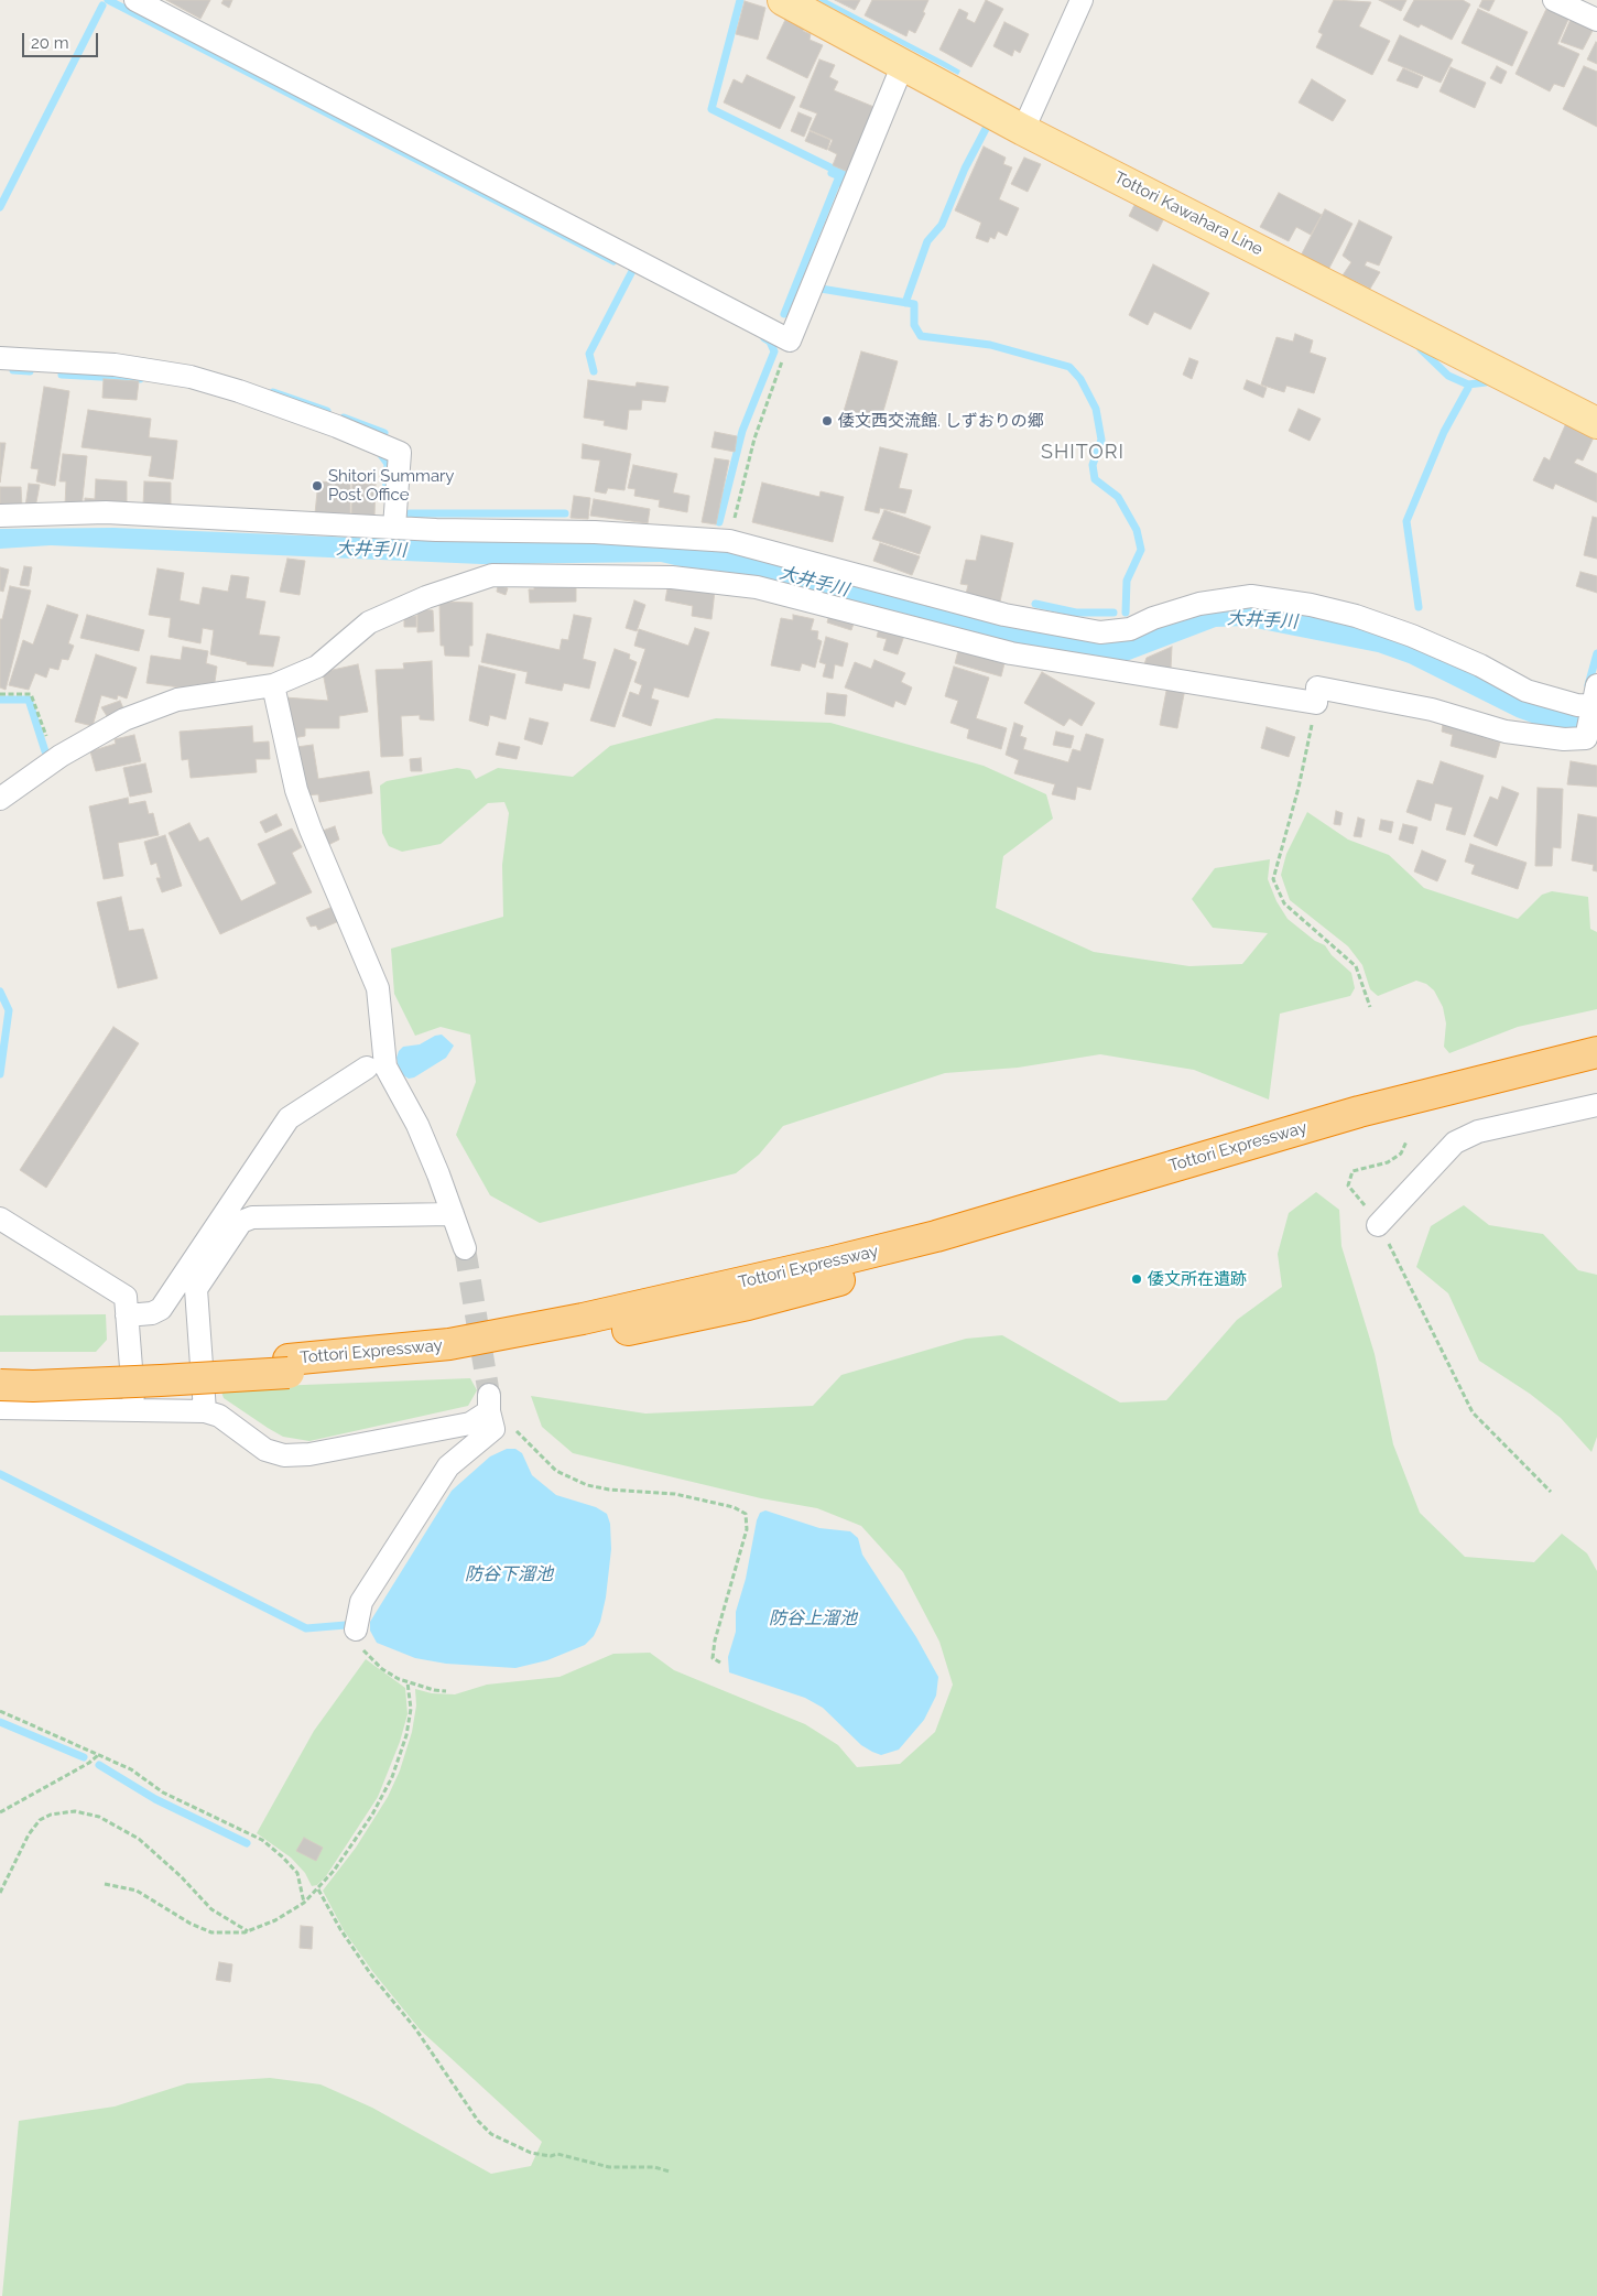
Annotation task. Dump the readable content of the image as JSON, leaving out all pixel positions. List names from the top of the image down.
{
  "streets": {
    "highway": ["Tottori Expressway"],
    "main road": ["Tottori Kawahara Line"]
  },
  "districts": ["SHITORI"],
  "water": ["大井手川", "防谷下溜池", "防谷上溜池"],
  "places": ["倭文西交流館. しずおりの郷", "Shitori Summary Post Office", "倭文所在遺跡"],
  "scale_bar": "20 m"
}
